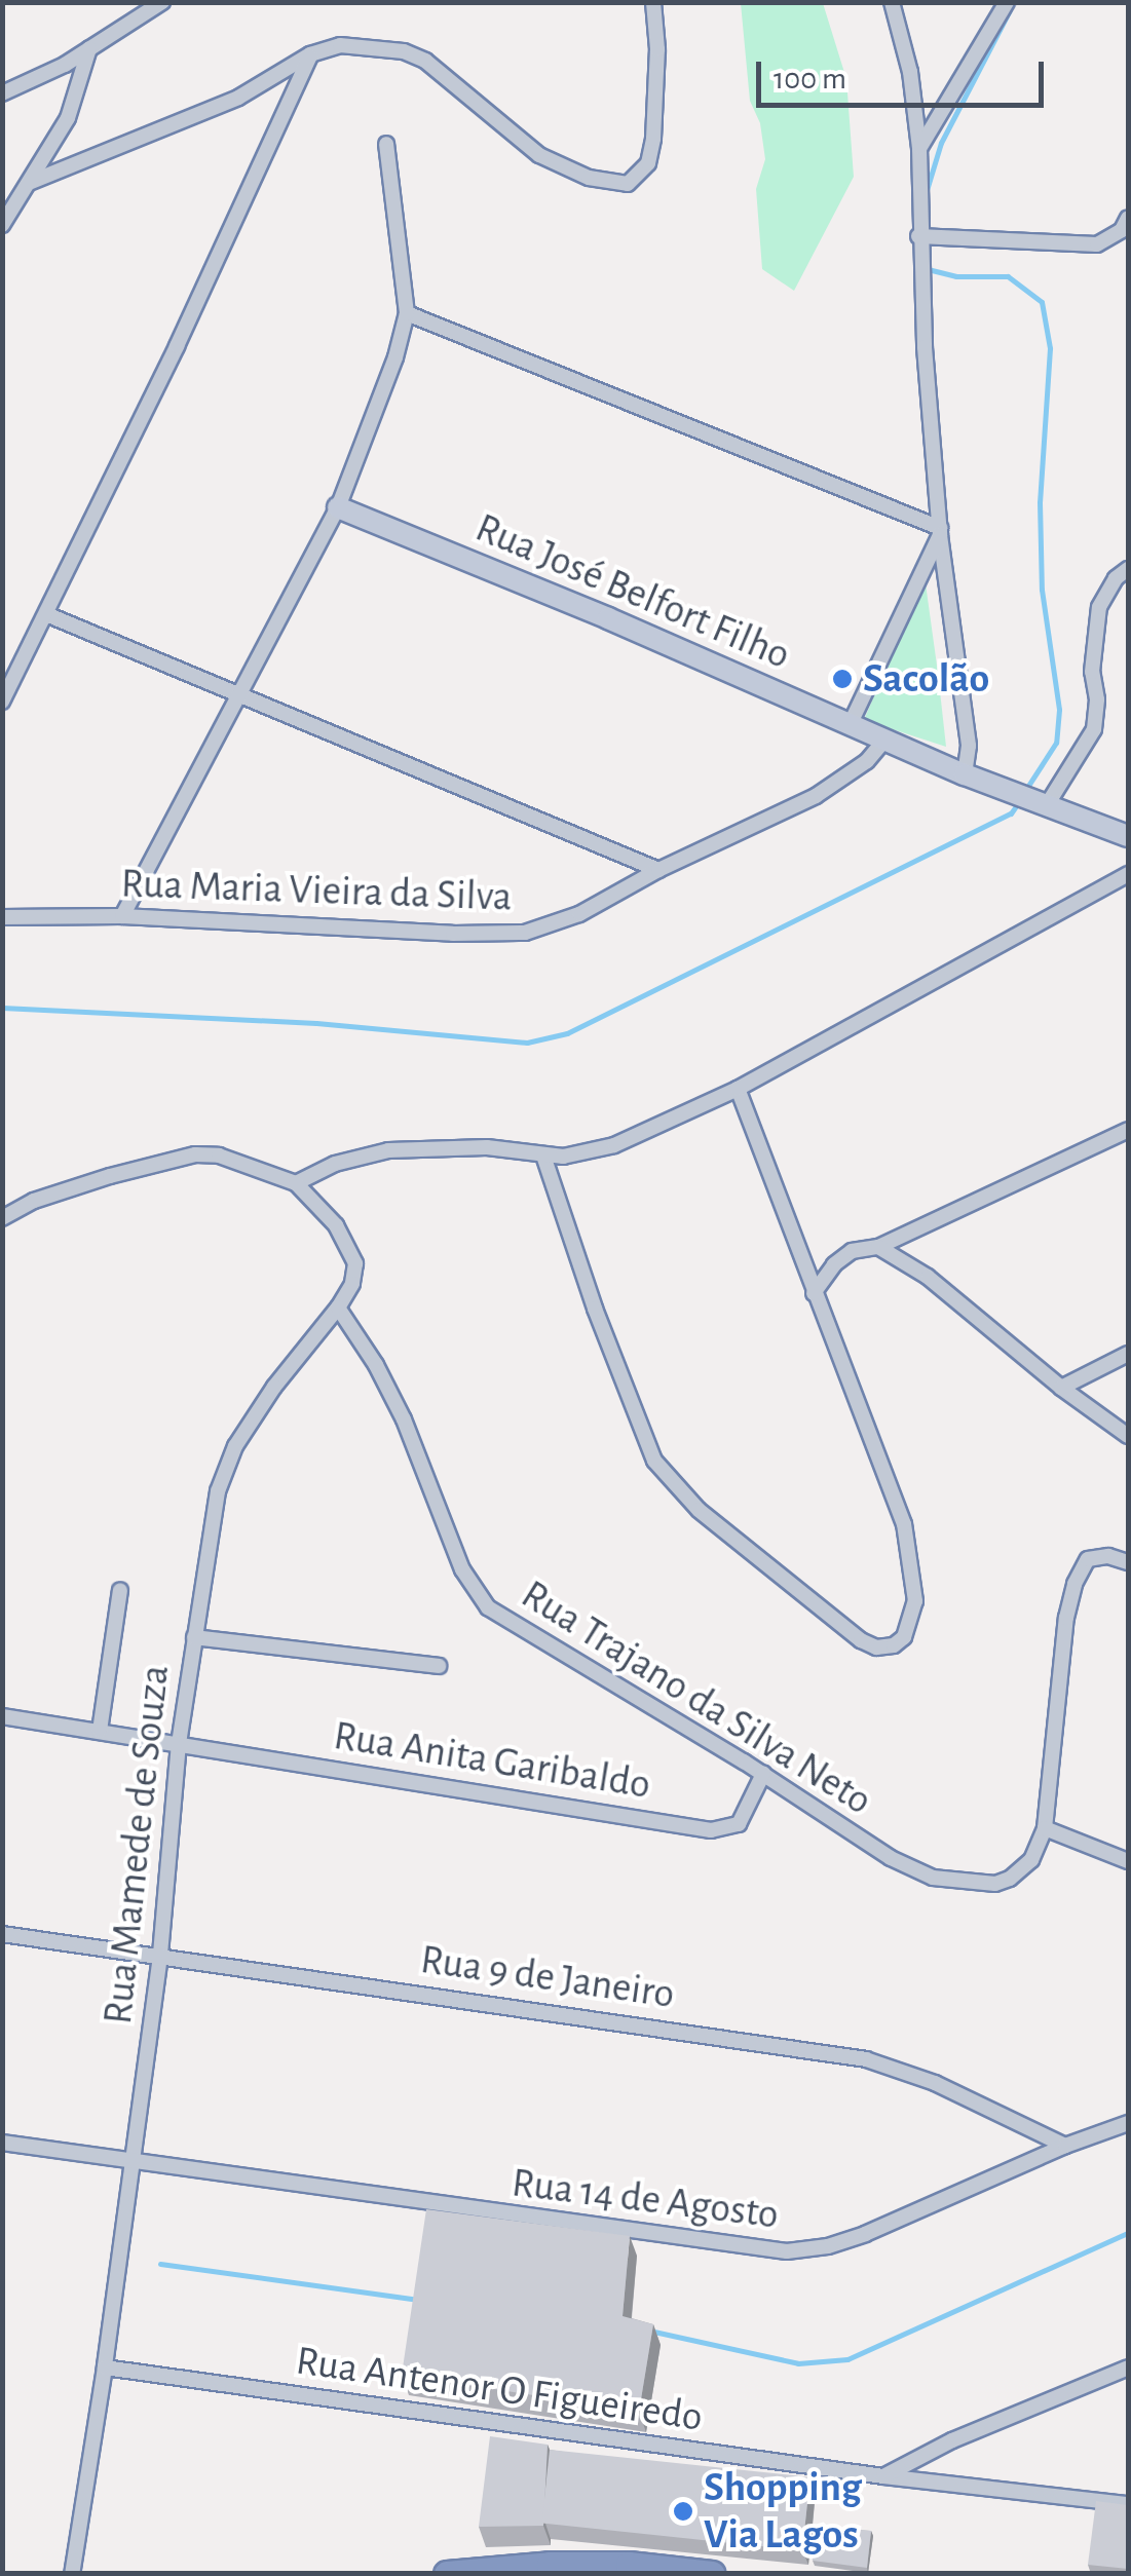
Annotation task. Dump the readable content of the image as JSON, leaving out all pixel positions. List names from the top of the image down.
{
  "streets": {
    "street": [
      "Rua José Belfort Filho",
      "Rua Maria Vieira da Silva",
      "Rua Trajano da Silva Neto",
      "Rua Anita Garibaldo",
      "Rua Mamede de Souza",
      "Rua 9 de Janeiro",
      "Rua 14 de Agosto",
      "Rua Antenor O Figueiredo"
    ]
  },
  "crossings": [
    ["Rua José Belfort Filho", "Rua Maria Vieira da Silva"],
    ["Rua Trajano da Silva Neto", "Rua Anita Garibaldo"],
    ["Rua Trajano da Silva Neto", "Rua Mamede de Souza"],
    ["Rua Anita Garibaldo", "Rua Mamede de Souza"],
    ["Rua Mamede de Souza", "Rua 9 de Janeiro"],
    ["Rua Mamede de Souza", "Rua 14 de Agosto"],
    ["Rua Mamede de Souza", "Rua Antenor O Figueiredo"],
    ["Rua 9 de Janeiro", "Rua 14 de Agosto"]
  ],
  "places": ["Sacolão", "Shopping Via Lagos"],
  "scale_bar": "100 m"
}
